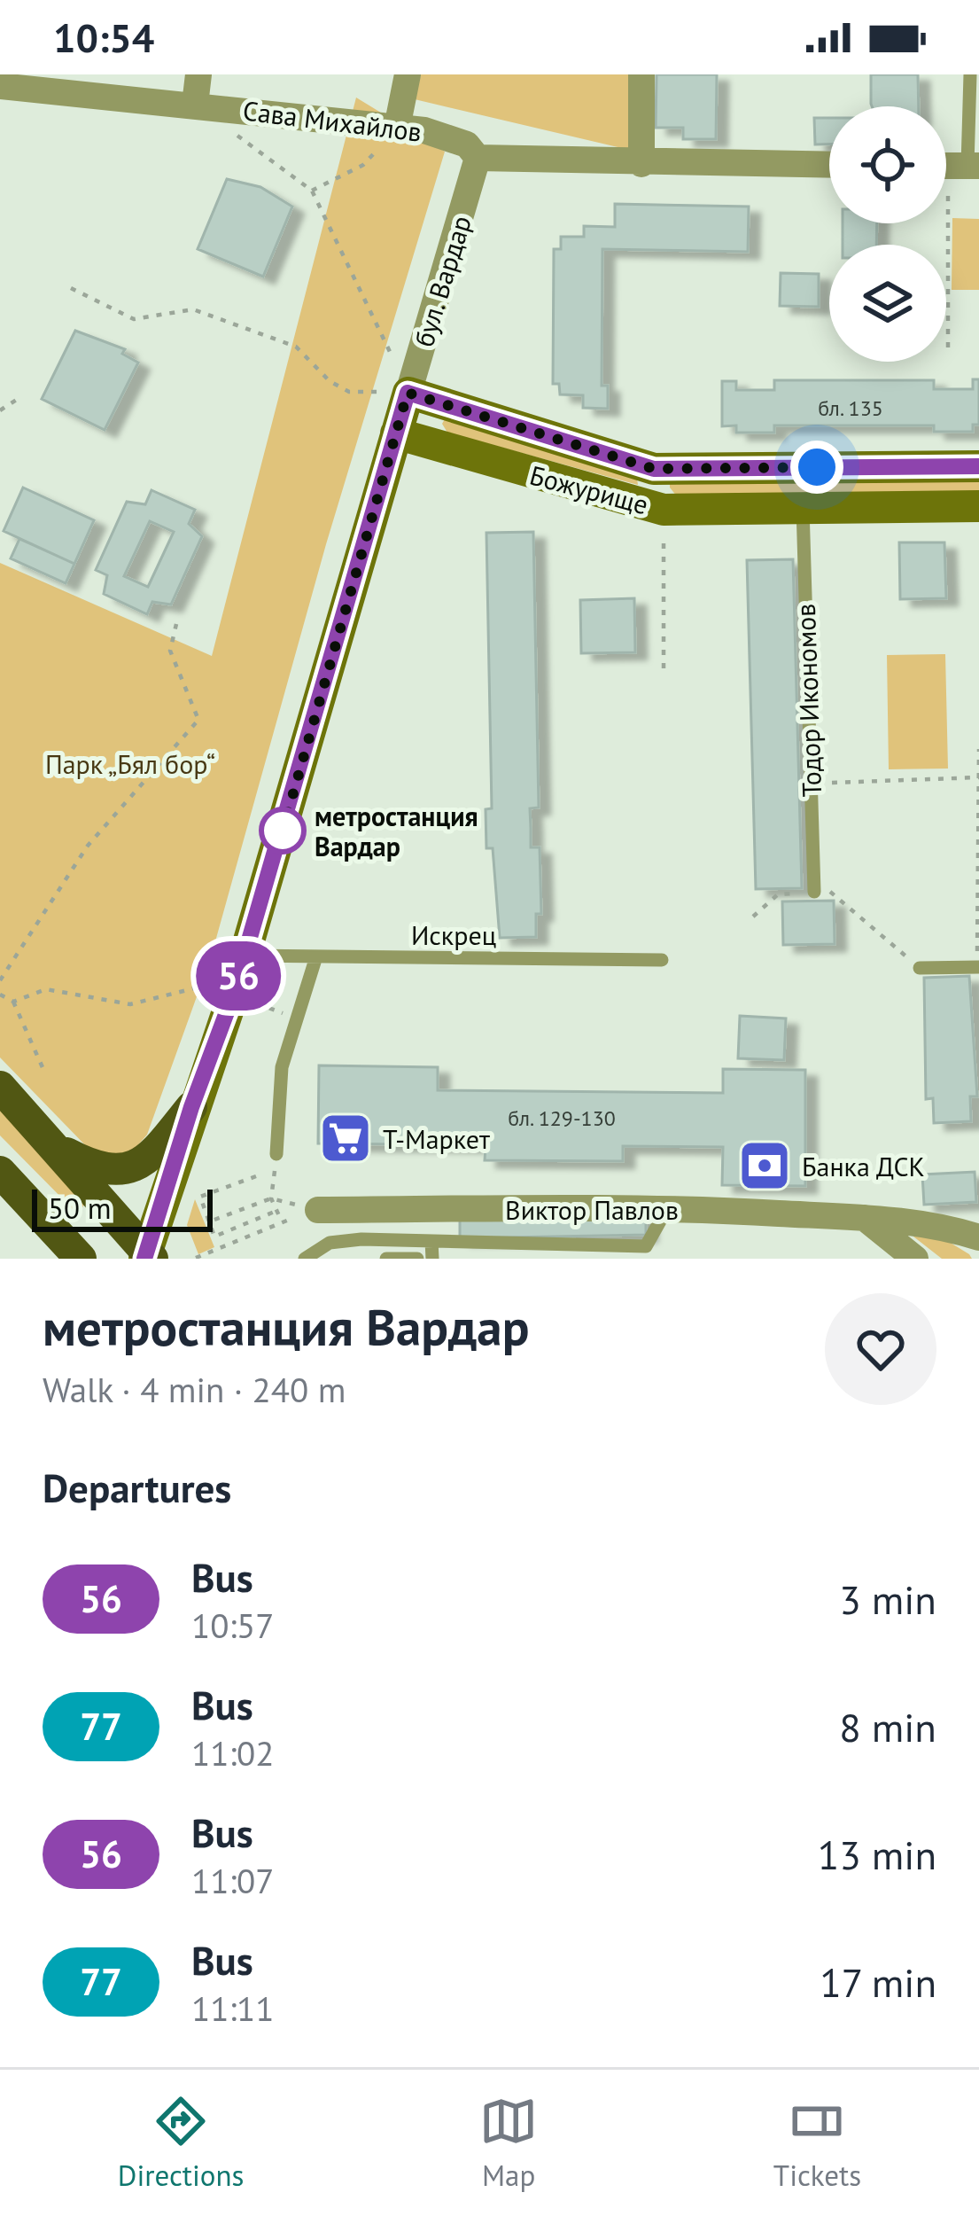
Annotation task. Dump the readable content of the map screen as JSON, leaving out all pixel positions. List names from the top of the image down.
{
  "streets": {
    "street": [
      "Сава Михайлов",
      "бул. Вардар",
      "Божурище",
      "Виктор Павлов"
    ],
    "lane": ["Тодор Икономов", "Искрец"]
  },
  "crossings": [
    ["Сава Михайлов", "бул. Вардар"],
    ["бул. Вардар", "Божурище"],
    ["бул. Вардар", "Искрец"],
    ["Божурище", "Тодор Икономов"]
  ],
  "parks": ["Парк „Бял бор“"],
  "places": {
    "other": ["метростанция Вардар"],
    "supermarket": ["Т-Маркет"],
    "bank": ["Банка ДСК"]
  },
  "lines": ["bus line 56"],
  "house_numbers": ["бл. 135", "бл. 129-130"],
  "scale_bar": "50 m",
  "page": {
    "status": "10:54",
    "on_map": "56",
    "scale": "50 m",
    "heading": [
      ["метростанция Вардар", "Walk · 4 min · 240 m"],
      "Departures"
    ],
    "list": [
      {
        "mark": "56",
        "name": "Bus",
        "note": "10:57",
        "value": "3 min"
      },
      {
        "mark": "77",
        "name": "Bus",
        "note": "11:02",
        "value": "8 min"
      },
      {
        "mark": "56",
        "name": "Bus",
        "note": "11:07",
        "value": "13 min"
      },
      {
        "mark": "77",
        "name": "Bus",
        "note": "11:11",
        "value": "17 min"
      }
    ],
    "tabs": ["Directions", "Map", "Tickets"]
  }
}
